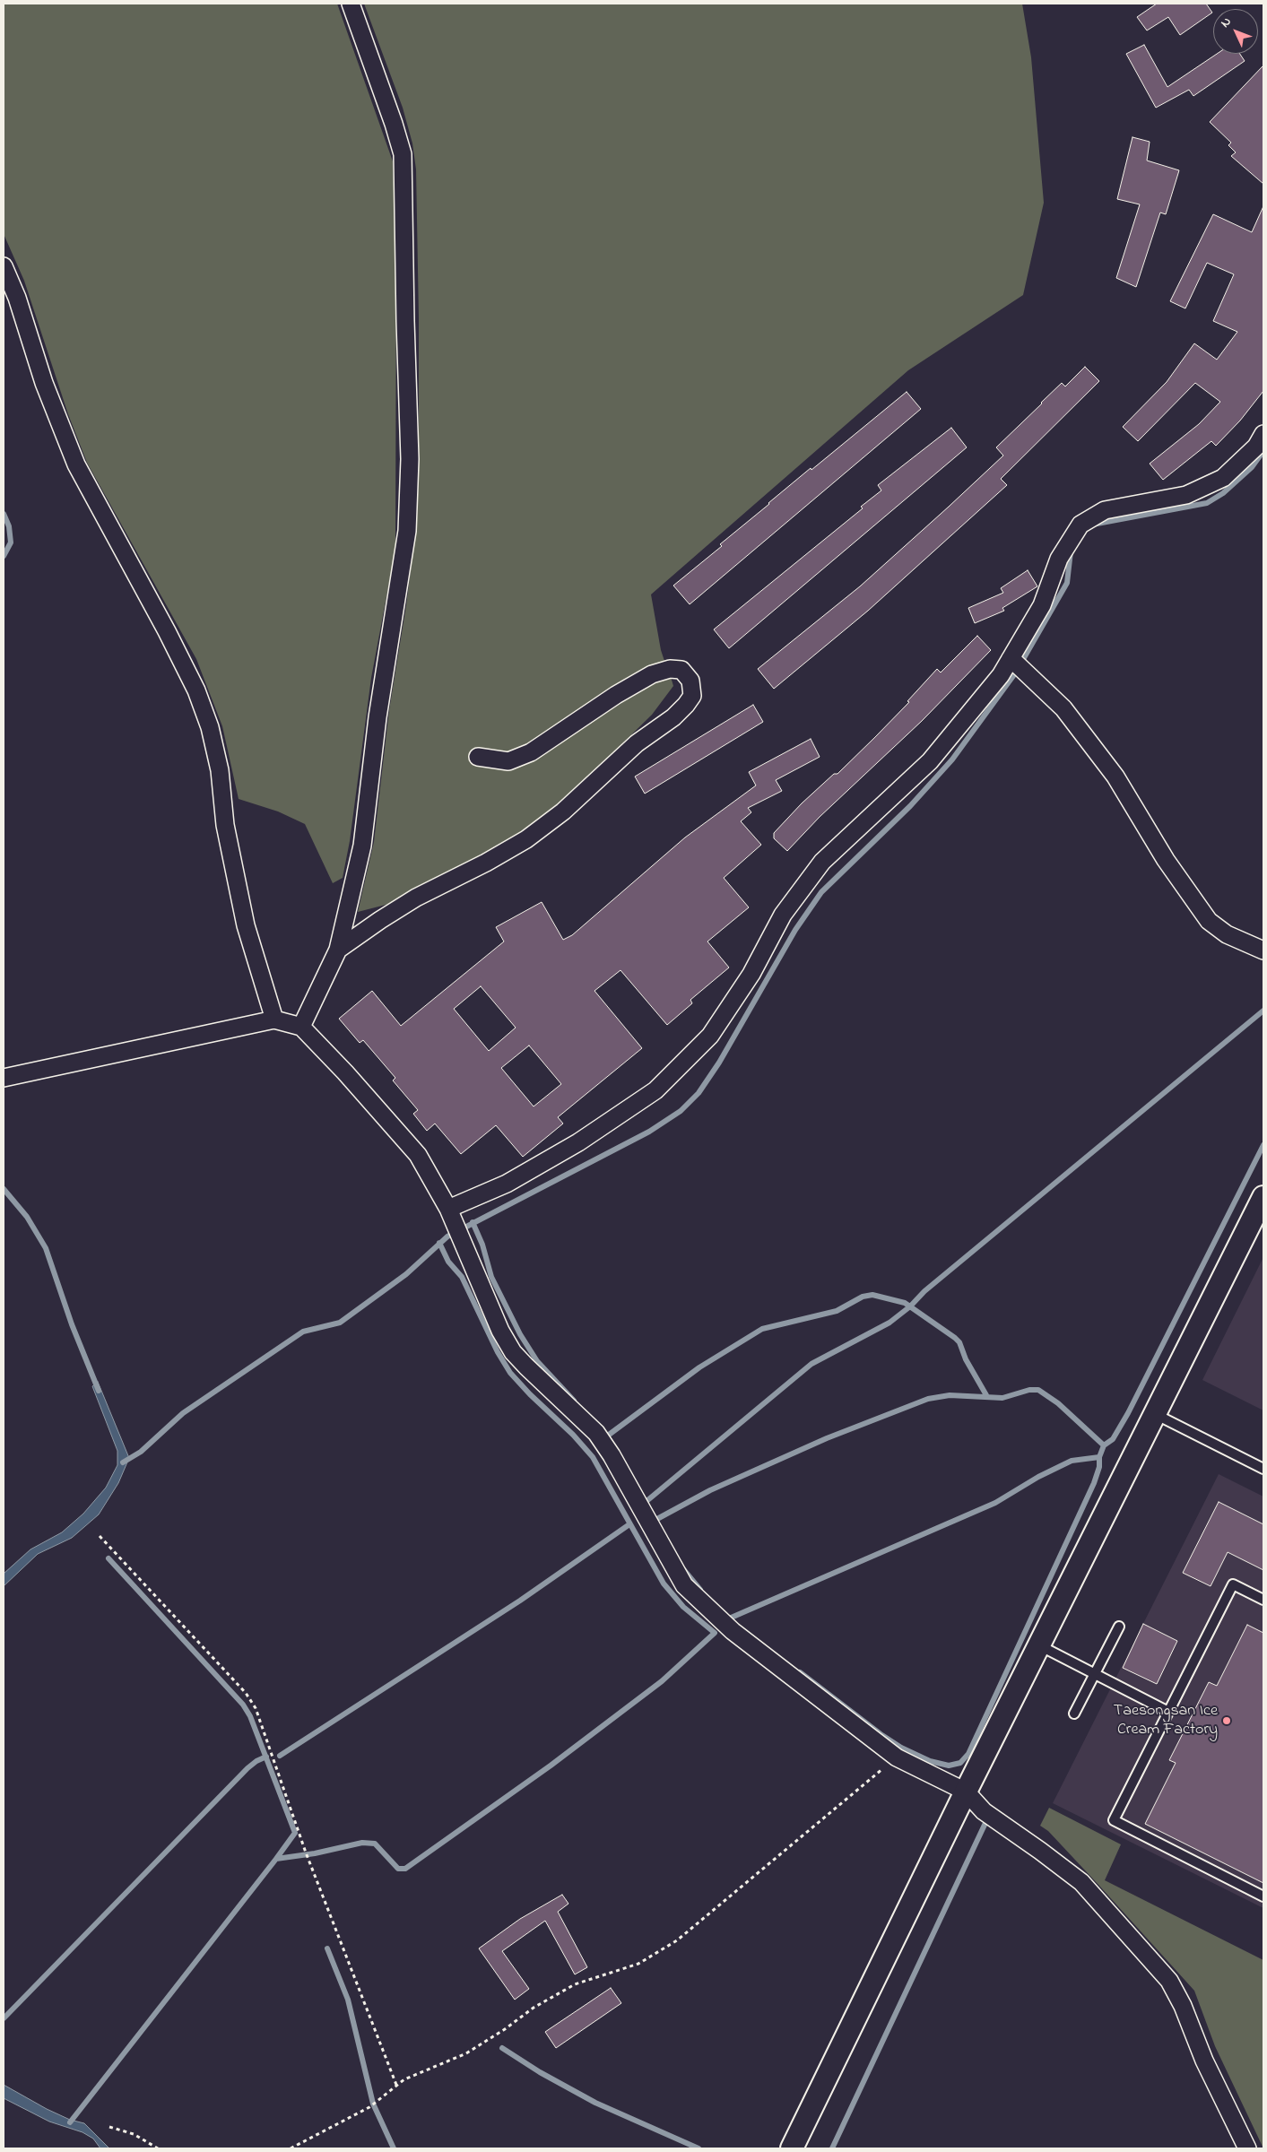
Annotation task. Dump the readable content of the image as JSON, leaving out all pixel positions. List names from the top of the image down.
{
  "places": ["Taesongsan Ice Cream Factory"],
  "north": "top left"
}
